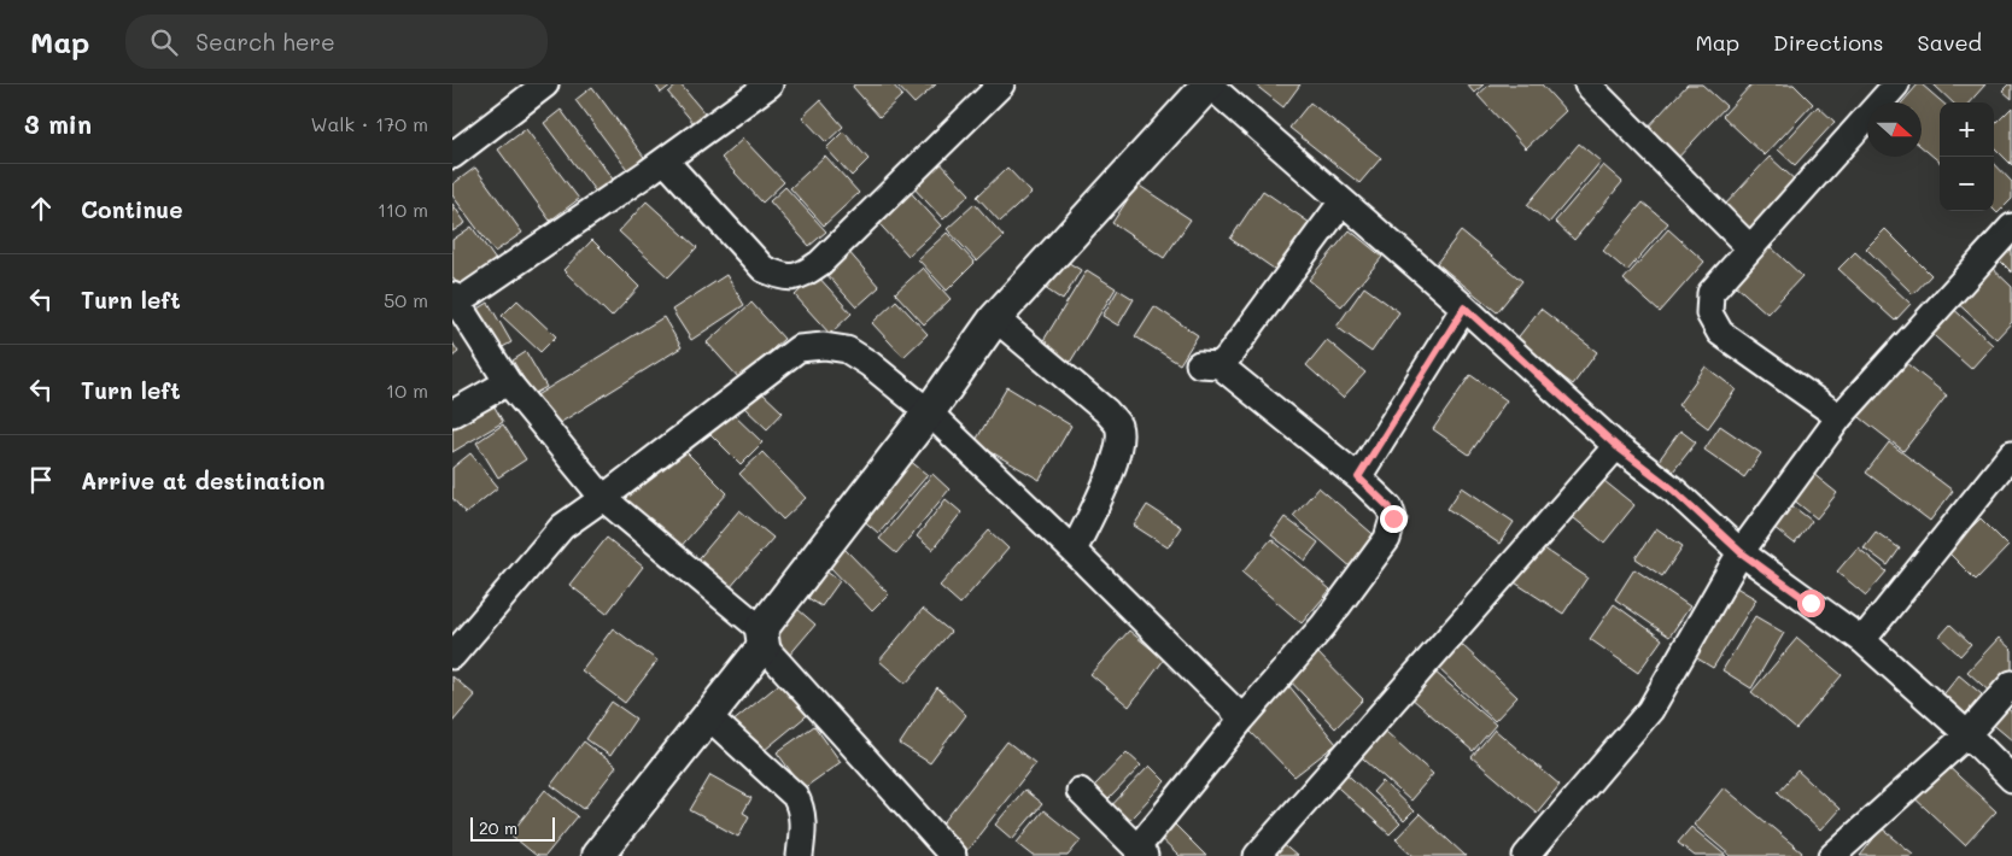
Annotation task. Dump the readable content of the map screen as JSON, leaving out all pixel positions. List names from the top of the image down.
{
  "scale_bar": "20 m",
  "north": "right",
  "page": {
    "header": "Map",
    "search": "Search here",
    "nav": ["Map", "Directions", "Saved"],
    "heading": ["3 min", "Walk · 170 m"],
    "map_buttons": ["+", "−"],
    "list": [
      ["Continue", "110 m"],
      ["Turn left", "50 m"],
      ["Turn left", "10 m"],
      "Arrive at destination"
    ],
    "scale": "20 m"
  }
}
